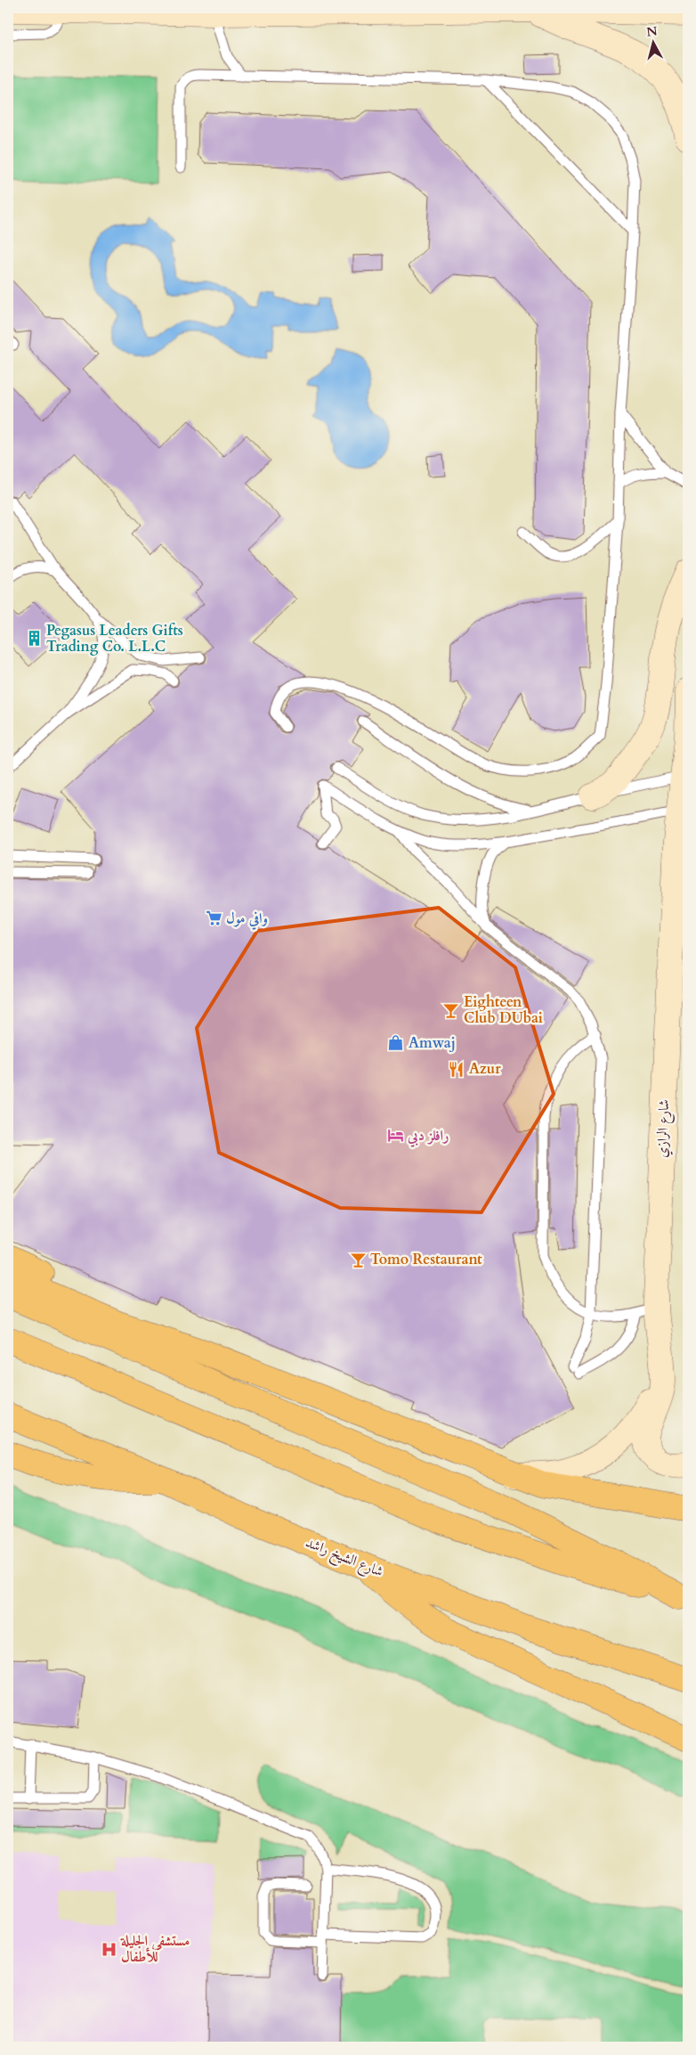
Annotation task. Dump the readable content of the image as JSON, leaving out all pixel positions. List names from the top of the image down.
{
  "streets": {
    "highway": ["شارع الشيخ راشد"],
    "street": ["شارع الرازي"]
  },
  "places": {
    "building": ["Pegasus Leaders Gifts Trading Co. L.L.C"],
    "supermarket": ["وافي مول"],
    "bar": ["Eighteen Club DUbai", "Tomo Restaurant"],
    "shop": ["Amwaj"],
    "restaurant": ["Azur"],
    "hotel": ["رافلز دبي"],
    "hospital": ["مستشفى الجليلة للأطفال"]
  },
  "north": "top"
}
